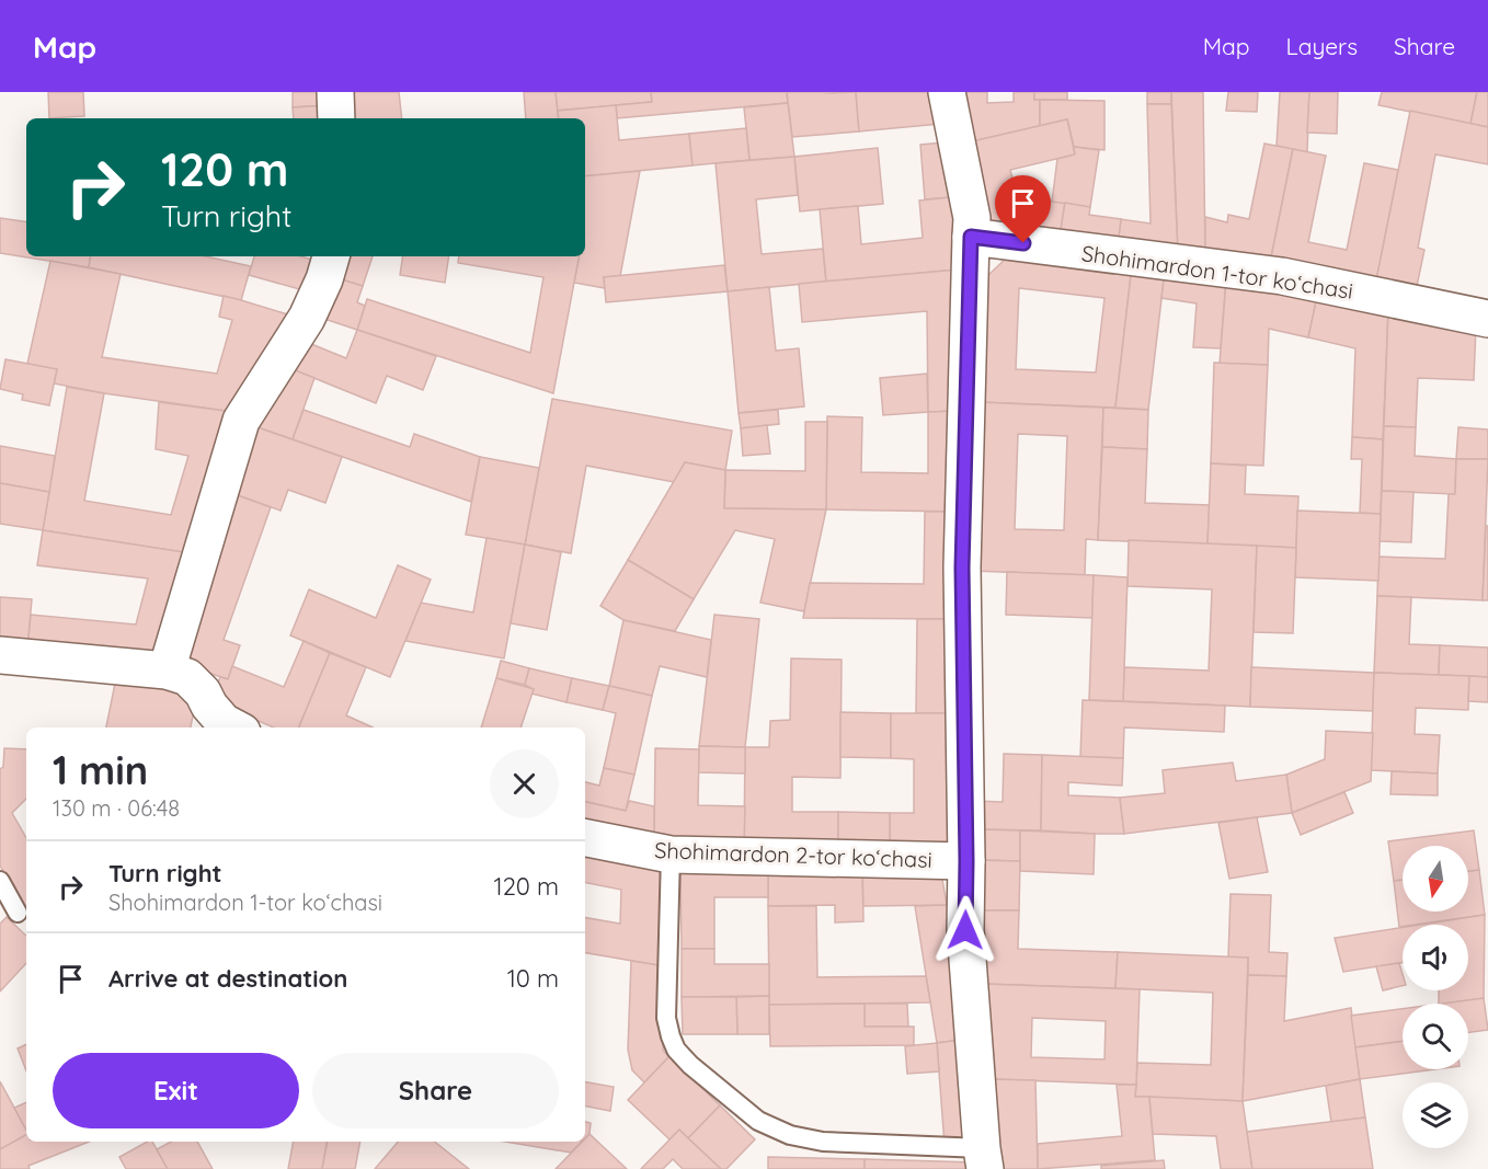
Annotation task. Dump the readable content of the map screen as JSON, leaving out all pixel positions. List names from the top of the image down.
{
  "streets": {
    "street": ["Shohimardon 1-tor koʻchasi", "Shohimardon 2-tor koʻchasi"]
  },
  "north": "bottom",
  "page": {
    "header": "Map",
    "nav": ["Map", "Layers", "Share"],
    "turn": ["120 m", "Turn right"],
    "heading": ["1 min", "130 m · 06:48"],
    "list": [
      {
        "name": "Turn right",
        "note": "Shohimardon 1-tor koʻchasi",
        "value": "120 m"
      },
      {
        "name": "Arrive at destination",
        "value": "10 m"
      }
    ],
    "buttons": ["Exit", "Share"]
  }
}
